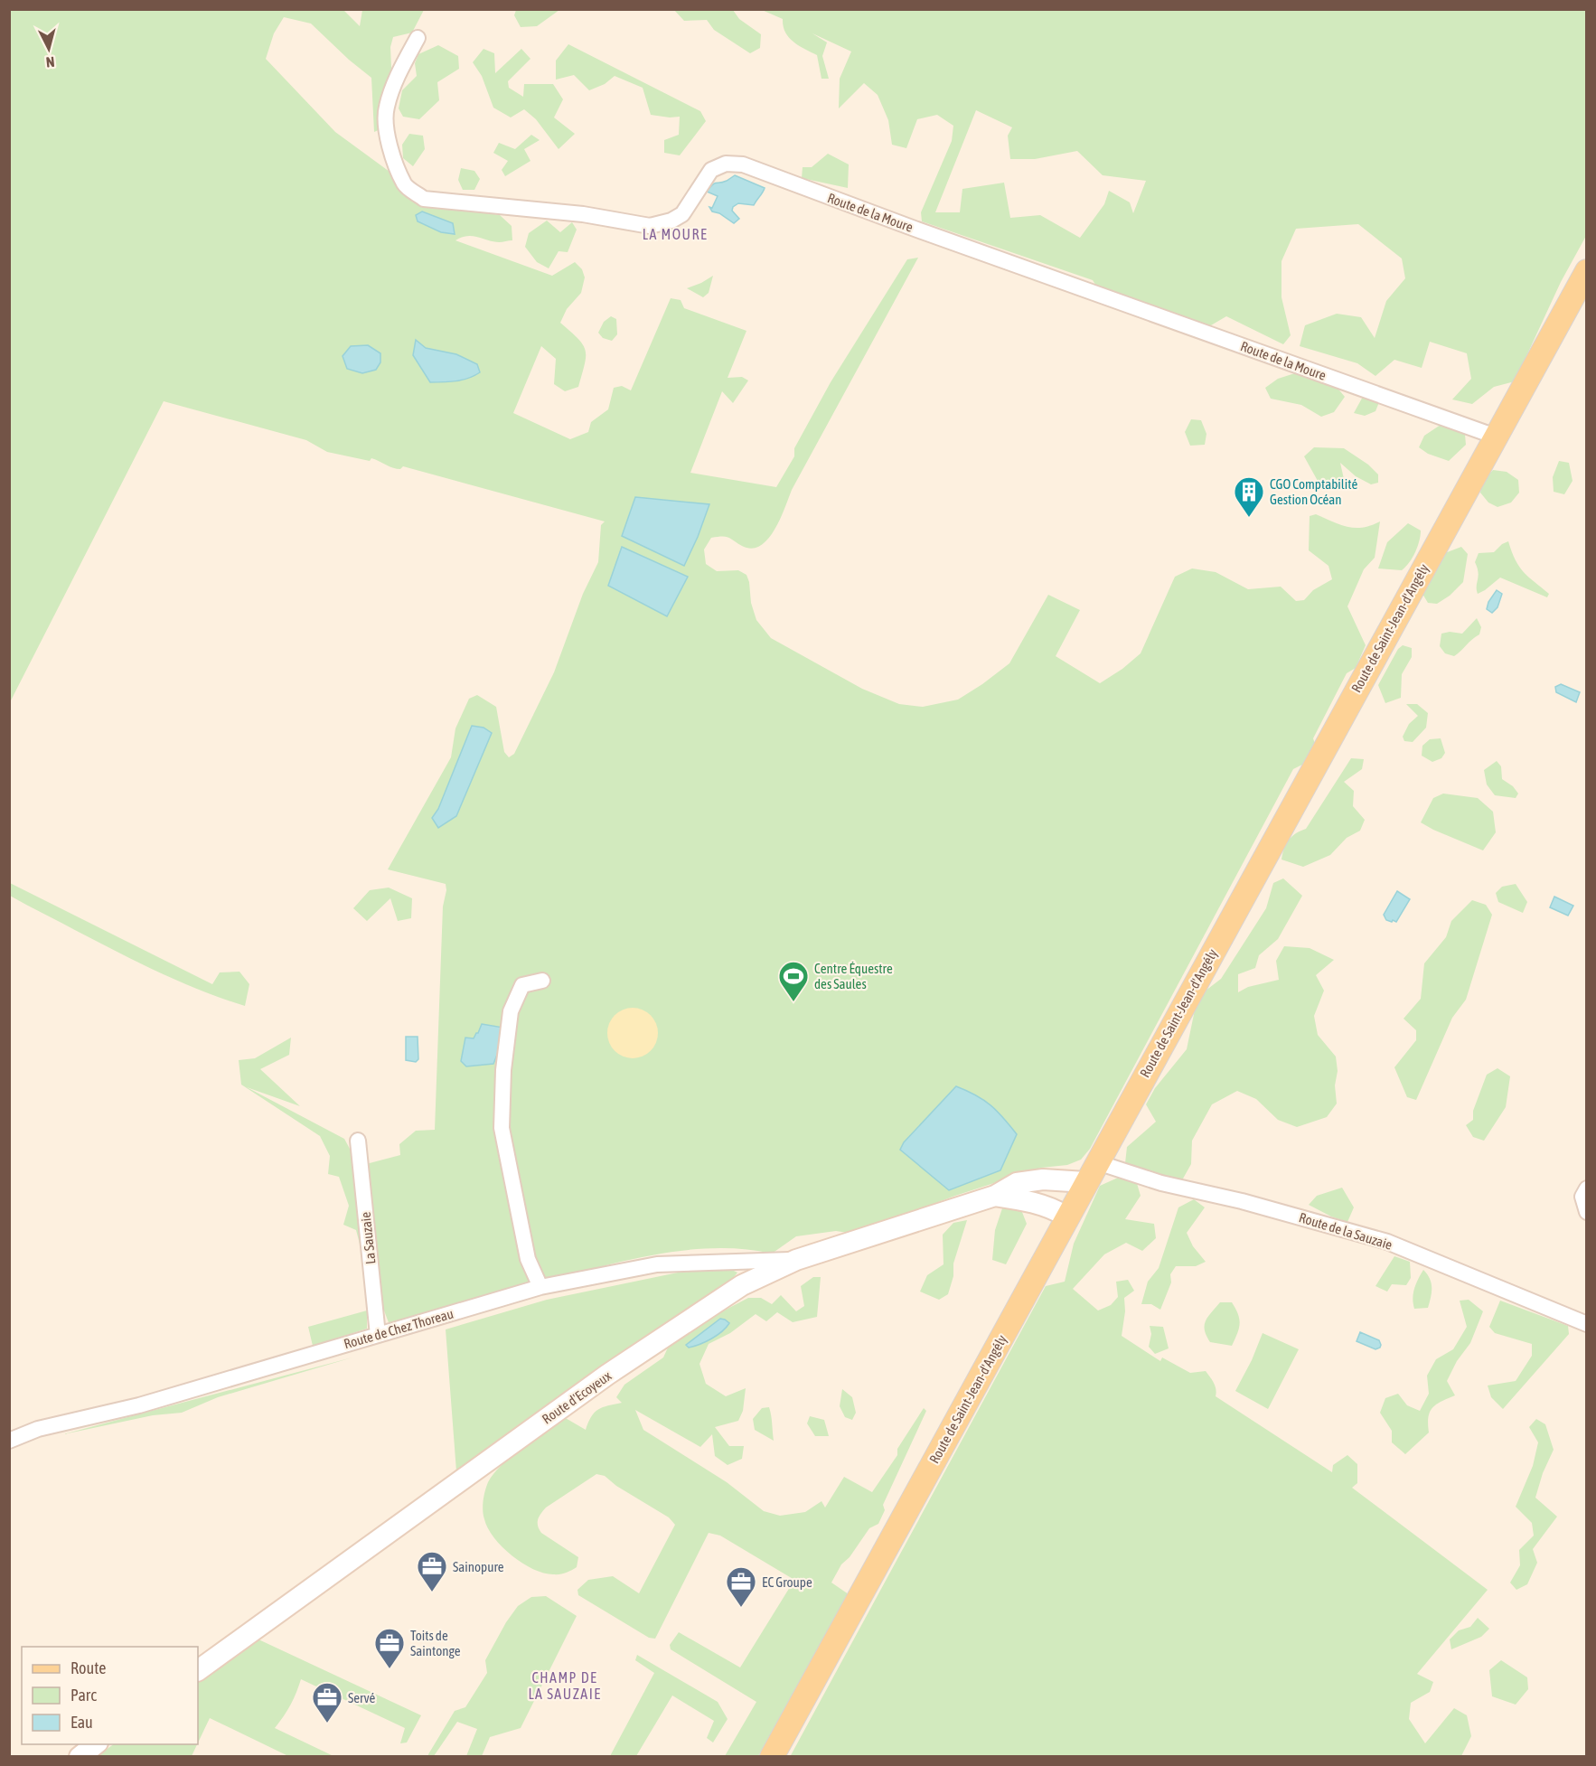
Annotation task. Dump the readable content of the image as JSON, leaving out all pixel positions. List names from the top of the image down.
{
  "streets": {
    "main road": ["Route de Saint-Jean-d'Angély", "Route d'Ecoyeux"],
    "street": [
      "Route de la Moure",
      "Route de la Sauzaie",
      "La Sauzaie",
      "Route de Chez Thoreau"
    ]
  },
  "crossings": [
    ["Route de la Moure", "Route de Saint-Jean-d'Angély"],
    ["Route de Saint-Jean-d'Angély", "Route de la Sauzaie"],
    ["Route de Saint-Jean-d'Angély", "Route d'Ecoyeux"],
    ["La Sauzaie", "Route de Chez Thoreau"],
    ["Route de Chez Thoreau", "Route d'Ecoyeux"]
  ],
  "districts": ["LA MOURE", "CHAMP DE LA SAUZAIE"],
  "places": {
    "building": ["CGO Comptabilité Gestion Océan"],
    "sports": ["Centre Équestre des Saules"],
    "office": [
      "Sainopure",
      "EC Groupe",
      "Toits de Saintonge",
      "Servé"
    ]
  },
  "legend": ["Route", "Parc", "Eau"],
  "north": "bottom"
}
